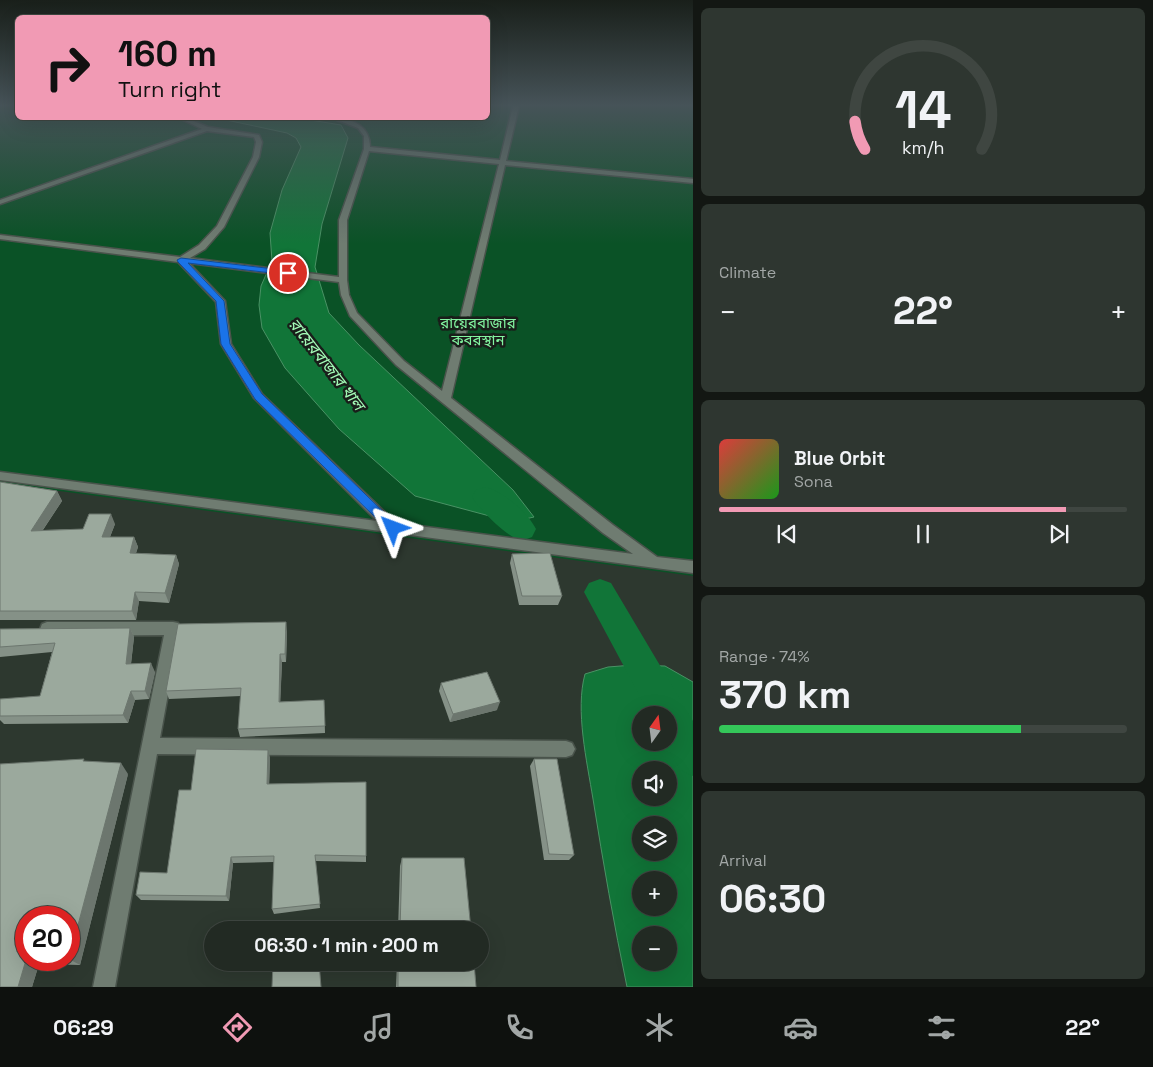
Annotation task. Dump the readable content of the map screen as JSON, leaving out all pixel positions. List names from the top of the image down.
{
  "water": ["রায়েরবাজার খাল"],
  "parks": ["রায়েরবাজার কবরস্থান"],
  "north": "top",
  "page": {
    "turn": ["160 m", "Turn right"],
    "tile": [
      "Climate",
      ["Range · 74%", "370 km"],
      ["Arrival", "06:30"]
    ],
    "heat": ["−", "22°", "+"],
    "song": ["Blue Orbit", "Sona"],
    "map_buttons": ["+", "−"],
    "limit": "20",
    "trip": "06:30 · 1 min · 200 m",
    "tabs": ["06:29", "22°"],
    "gauge": ["14", "km/h"]
  }
}
